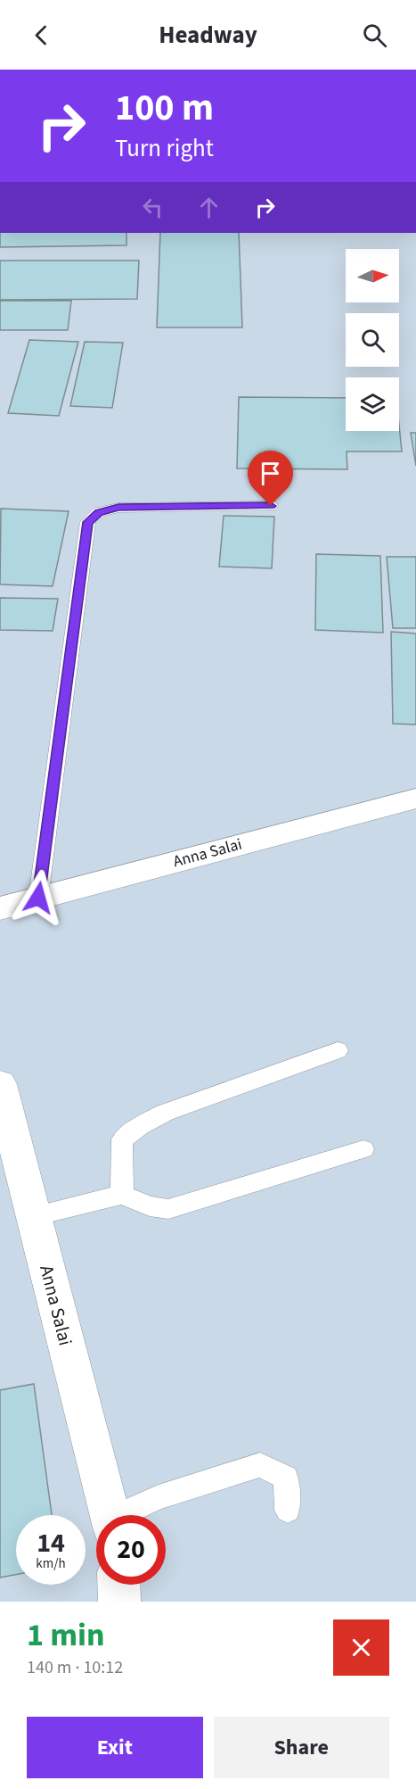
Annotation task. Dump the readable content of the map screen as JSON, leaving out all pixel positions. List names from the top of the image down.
{
  "streets": {
    "street": ["Anna Salai"]
  },
  "north": "right",
  "page": {
    "header": "Headway",
    "turn": ["100 m", "Turn right"],
    "speed": "14 km/h",
    "limit": "20",
    "heading": ["1 min", "140 m · 10:12"],
    "buttons": ["Exit", "Share"]
  }
}
